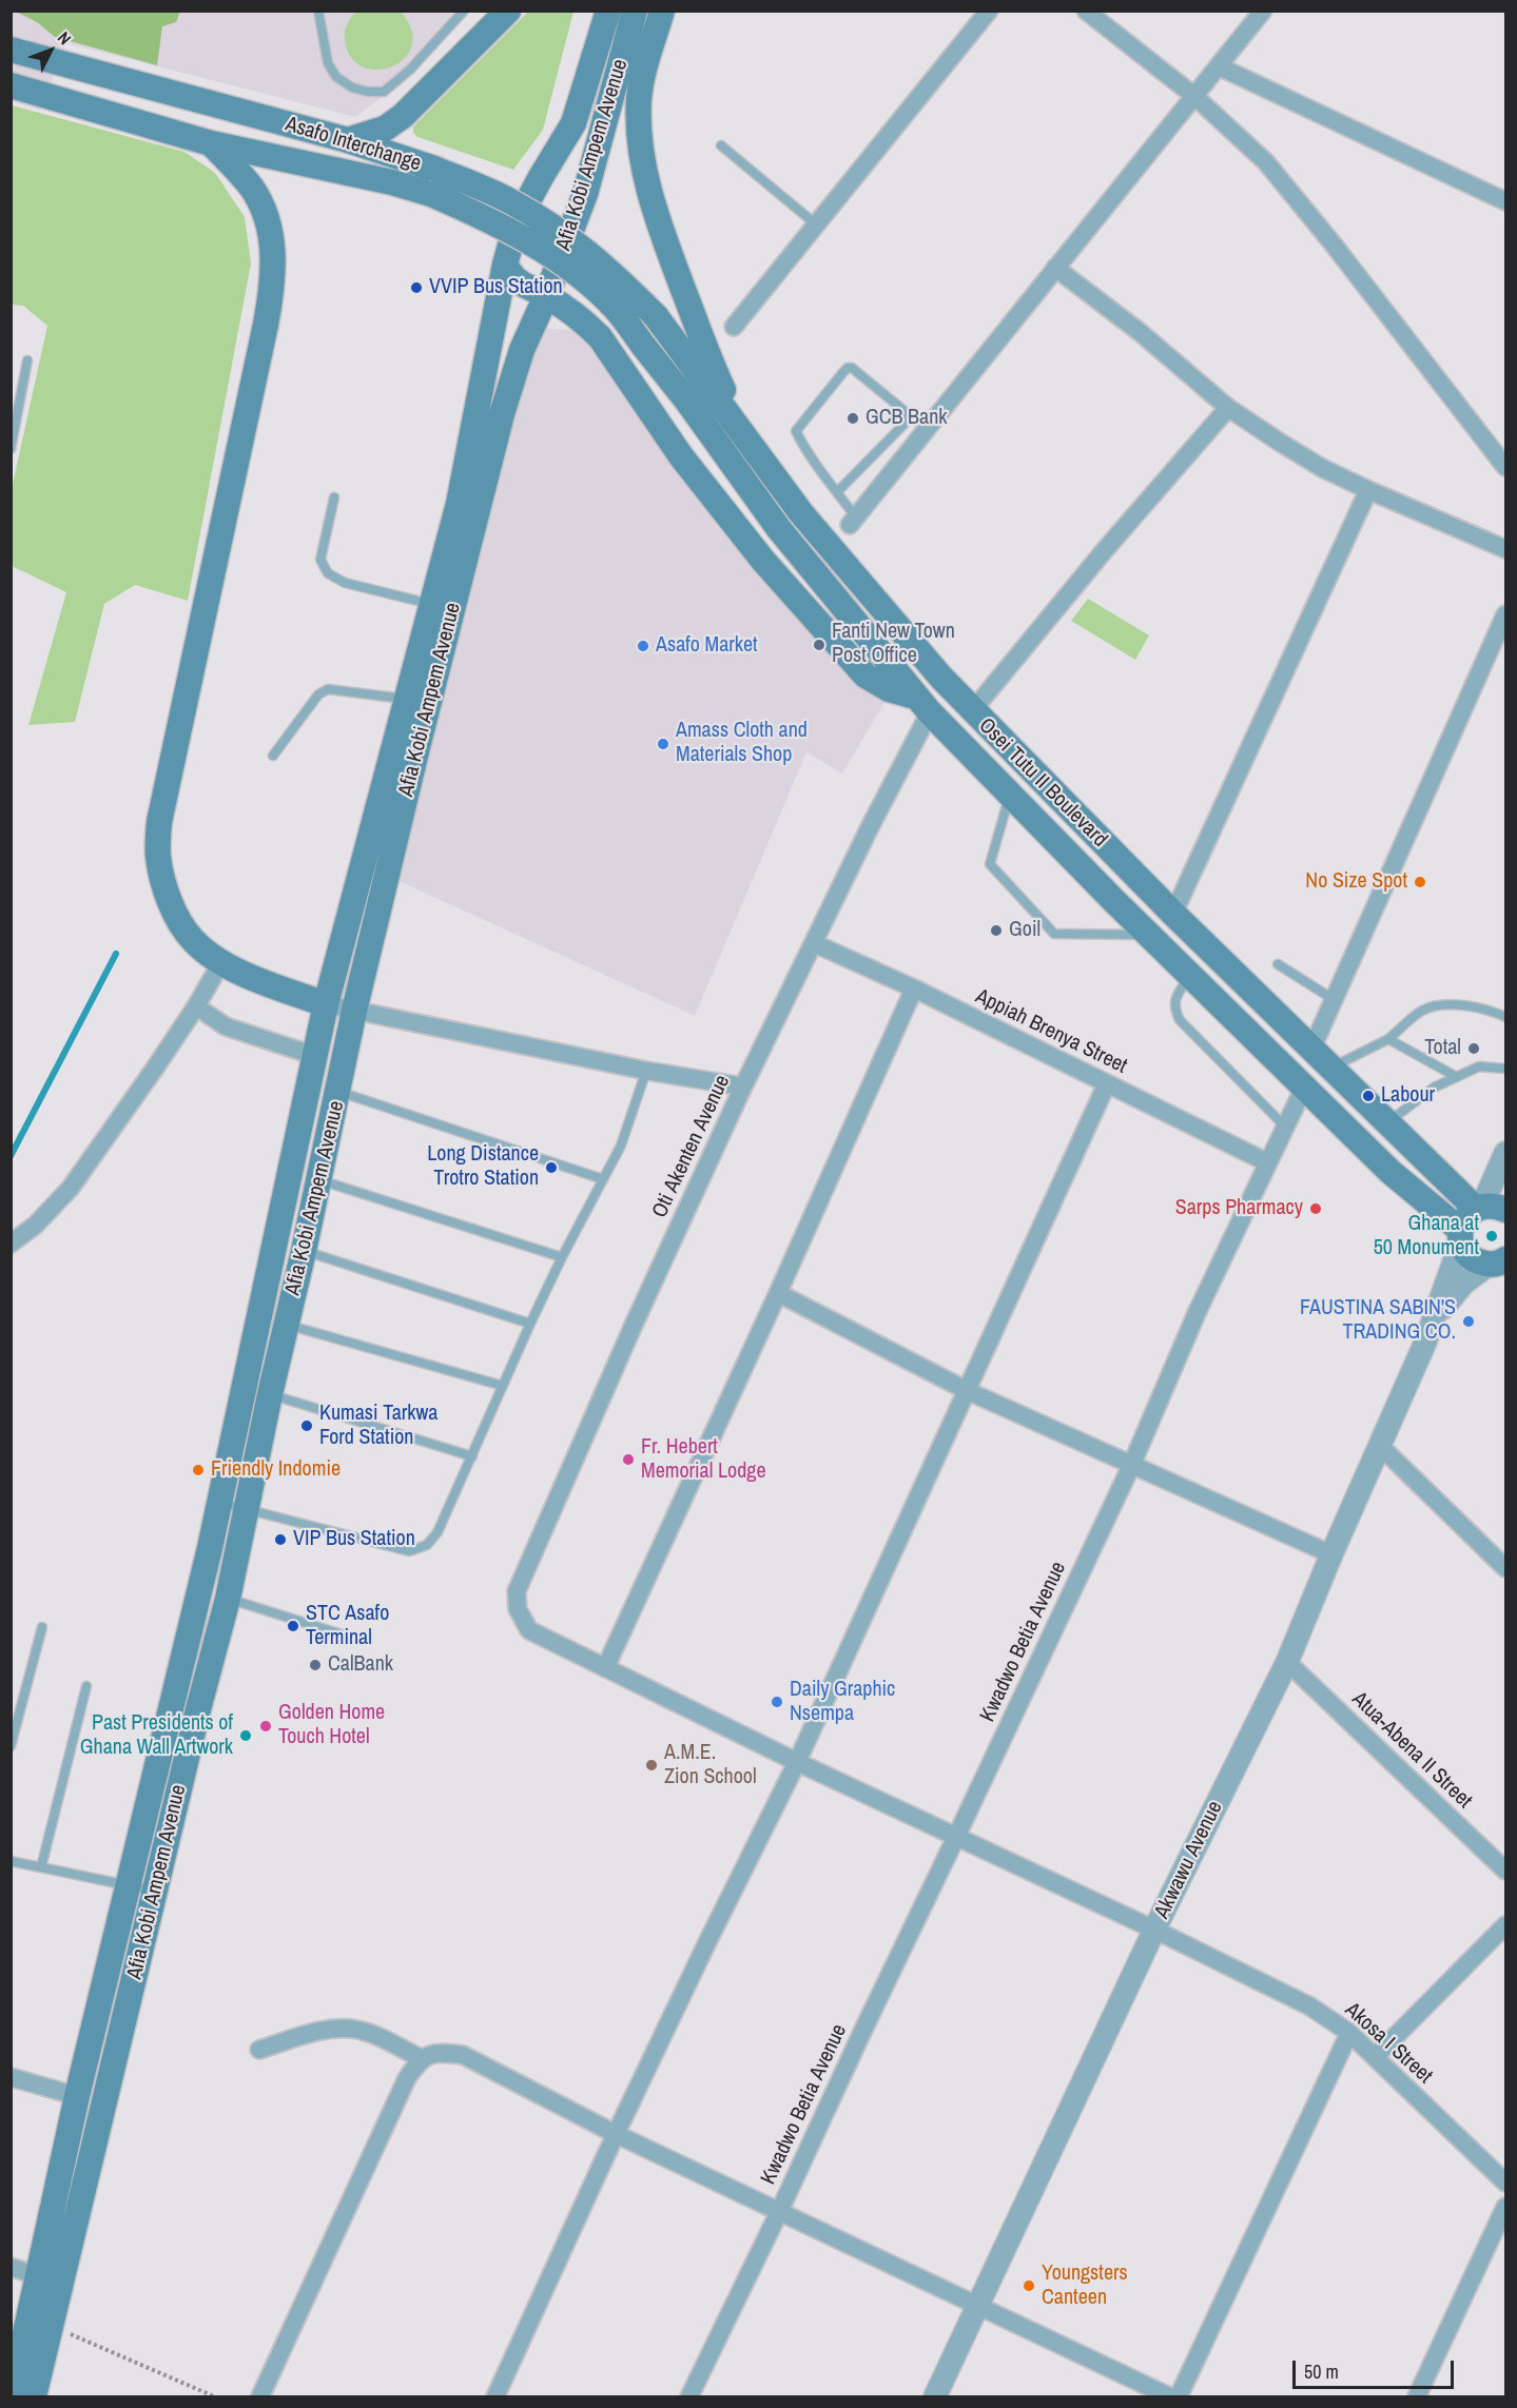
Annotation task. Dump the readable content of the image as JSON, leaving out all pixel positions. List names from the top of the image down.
{
  "streets": {
    "main road": ["Asafo Interchange", "Afia Kobi Ampem Avenue", "Osei Tutu II Boulevard"],
    "street": [
      "Appiah Brenya Street",
      "Oti Akenten Avenue",
      "Kwadwo Betia Avenue",
      "Atua-Abena II Street",
      "Akwawu Avenue",
      "Akosa I Street"
    ]
  },
  "crossings": [
    ["Asafo Interchange", "Osei Tutu II Boulevard"],
    ["Osei Tutu II Boulevard", "Oti Akenten Avenue"],
    ["Osei Tutu II Boulevard", "Kwadwo Betia Avenue"],
    ["Osei Tutu II Boulevard", "Akwawu Avenue"],
    ["Appiah Brenya Street", "Oti Akenten Avenue"],
    ["Appiah Brenya Street", "Kwadwo Betia Avenue"],
    ["Oti Akenten Avenue", "Akosa I Street"],
    ["Kwadwo Betia Avenue", "Akosa I Street"],
    ["Atua-Abena II Street", "Akwawu Avenue"],
    ["Akwawu Avenue", "Akosa I Street"]
  ],
  "places": [
    "VVIP Bus Station",
    "GCB Bank",
    "Fanti New Town Post Office",
    "Asafo Market",
    "Amass Cloth and Materials Shop",
    "No Size Spot",
    "Goil",
    "Total",
    "Labour",
    "Long Distance Trotro Station",
    "Sarps Pharmacy",
    "Ghana at 50 Monument",
    "FAUSTINA SABIN'S TRADING CO.",
    "Kumasi Tarkwa Ford Station",
    "Fr. Hebert Memorial Lodge",
    "Friendly Indomie",
    "VIP Bus Station",
    "STC Asafo Terminal",
    "CalBank",
    "Daily Graphic Nsempa",
    "Golden Home Touch Hotel",
    "Past Presidents of Ghana Wall Artwork",
    "A.M.E. Zion School",
    "Youngsters Canteen"
  ],
  "scale_bar": "50 m",
  "north": "top right"
}
